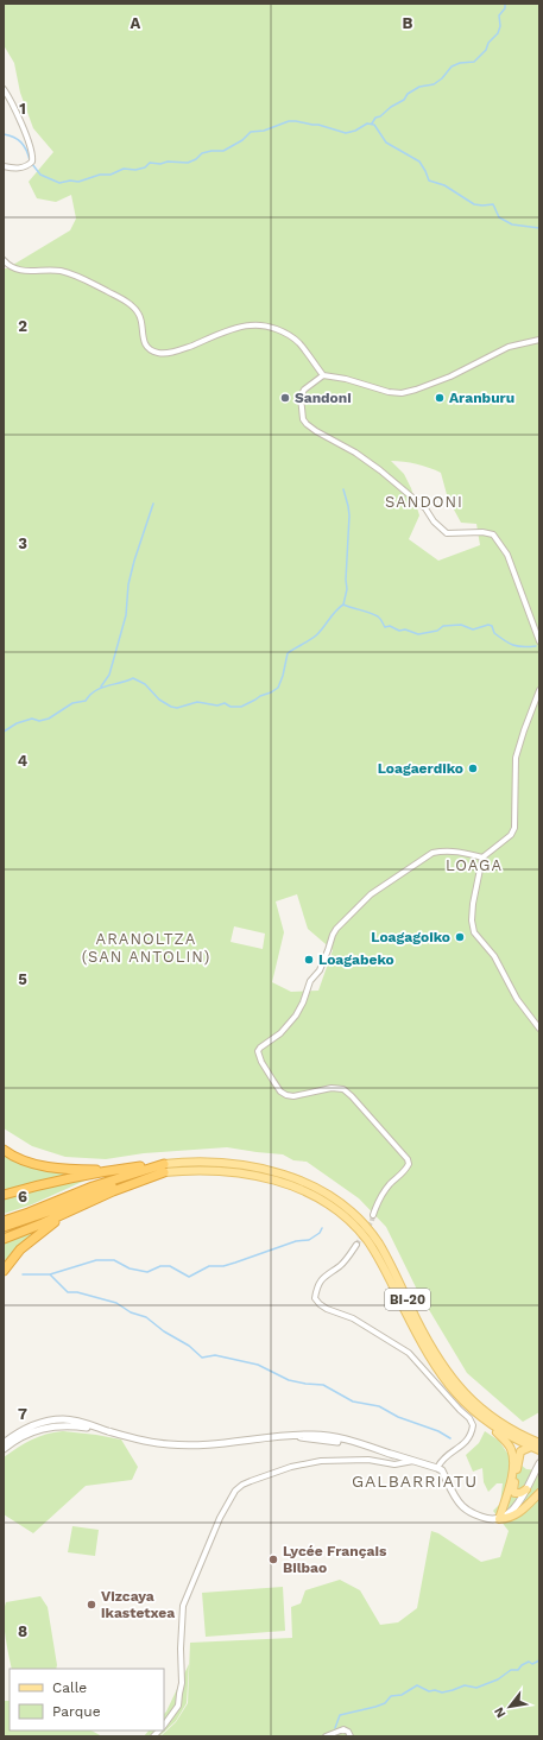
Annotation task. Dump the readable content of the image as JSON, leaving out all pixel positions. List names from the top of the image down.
{
  "streets": {
    "highway": ["BI-20"]
  },
  "districts": [
    "SANDONI",
    "LOAGA",
    "ARANOLTZA (SAN ANTOLIN)",
    "GALBARRIATU"
  ],
  "places": [
    "Sandoni",
    "Aranburu",
    "Loagaerdiko",
    "Loagagoiko",
    "Loagabeko",
    "Lycée Français Bilbao",
    "Vizcaya ikastetxea"
  ],
  "legend": ["Calle", "Parque"],
  "north": "bottom left",
  "grid": {
    "columns": ["A", "B"],
    "rows": [
      "1",
      "2",
      "3",
      "4",
      "5",
      "6",
      "7",
      "8"
    ]
  }
}
